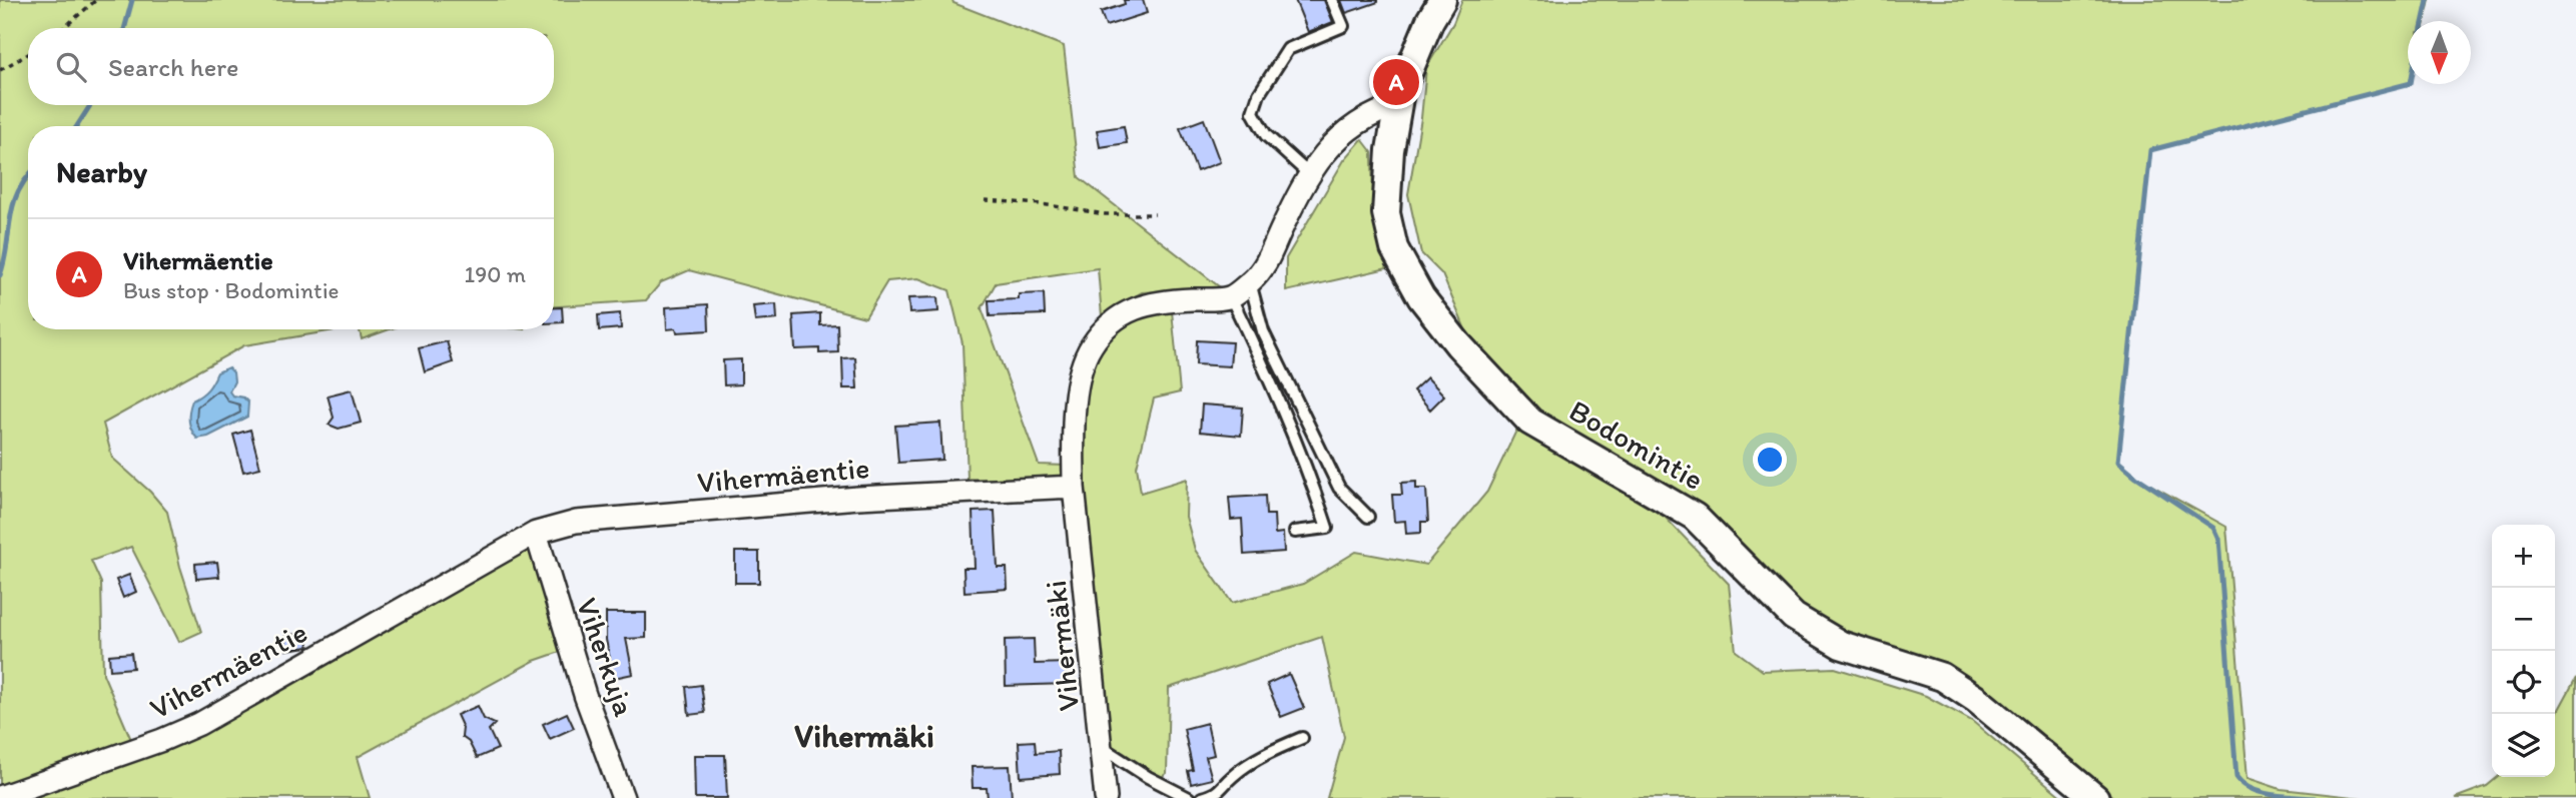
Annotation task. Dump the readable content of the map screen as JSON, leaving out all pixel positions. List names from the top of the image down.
{
  "streets": {
    "street": [
      "Bodomintie",
      "Vihermäentie",
      "Vihermäki",
      "Viherkuja"
    ]
  },
  "crossings": [
    ["Vihermäentie", "Vihermäki"],
    ["Vihermäentie", "Viherkuja"]
  ],
  "districts": ["Vihermäki"],
  "north": "bottom",
  "page": {
    "search": "Search here",
    "pins": "A",
    "heading": "Nearby",
    "list": [
      {
        "mark": "A",
        "name": "Vihermäentie",
        "note": "Bus stop · Bodomintie",
        "value": "190 m"
      }
    ],
    "map_buttons": ["+", "−"]
  }
}
